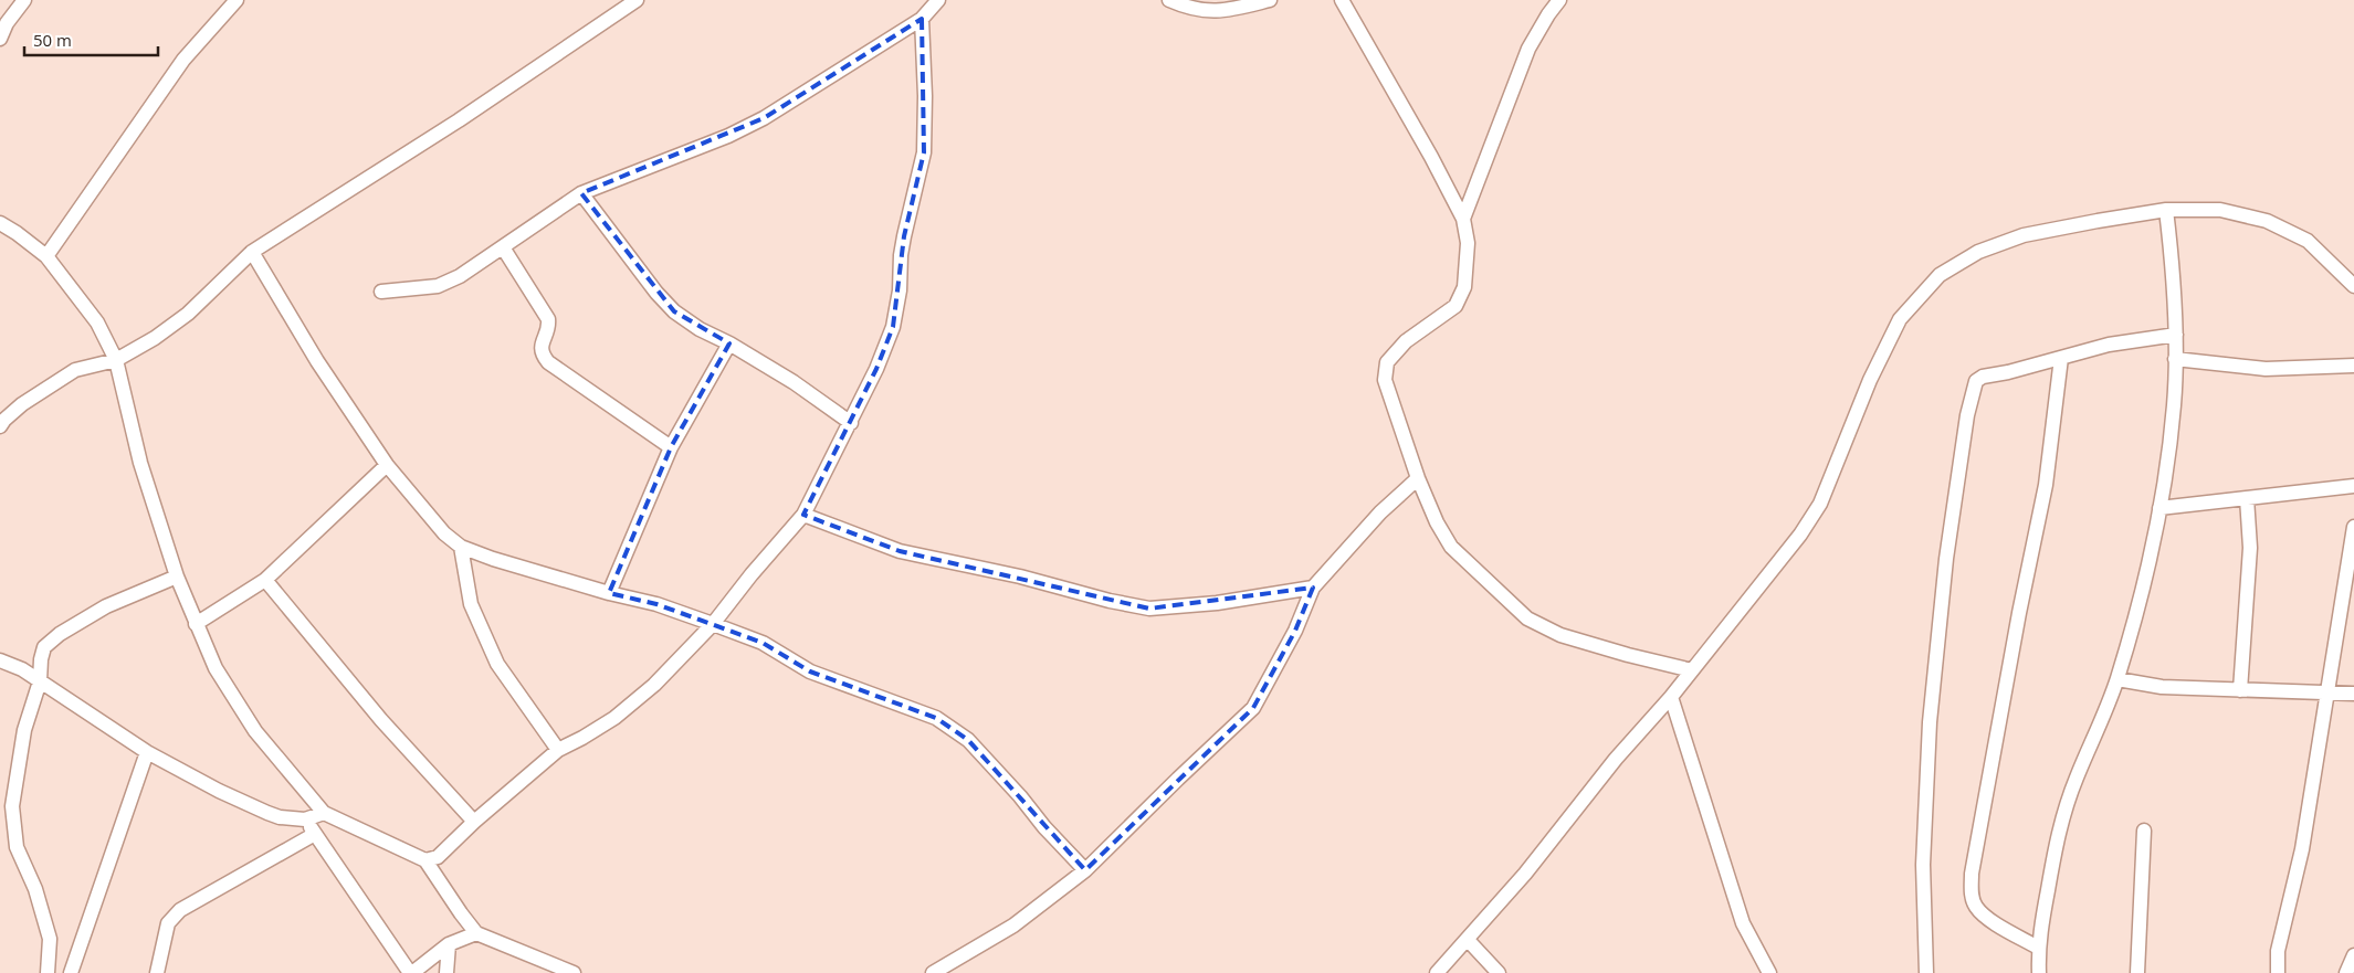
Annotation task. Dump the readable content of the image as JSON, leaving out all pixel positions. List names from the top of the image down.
{
  "scale_bar": "50 m"
}
